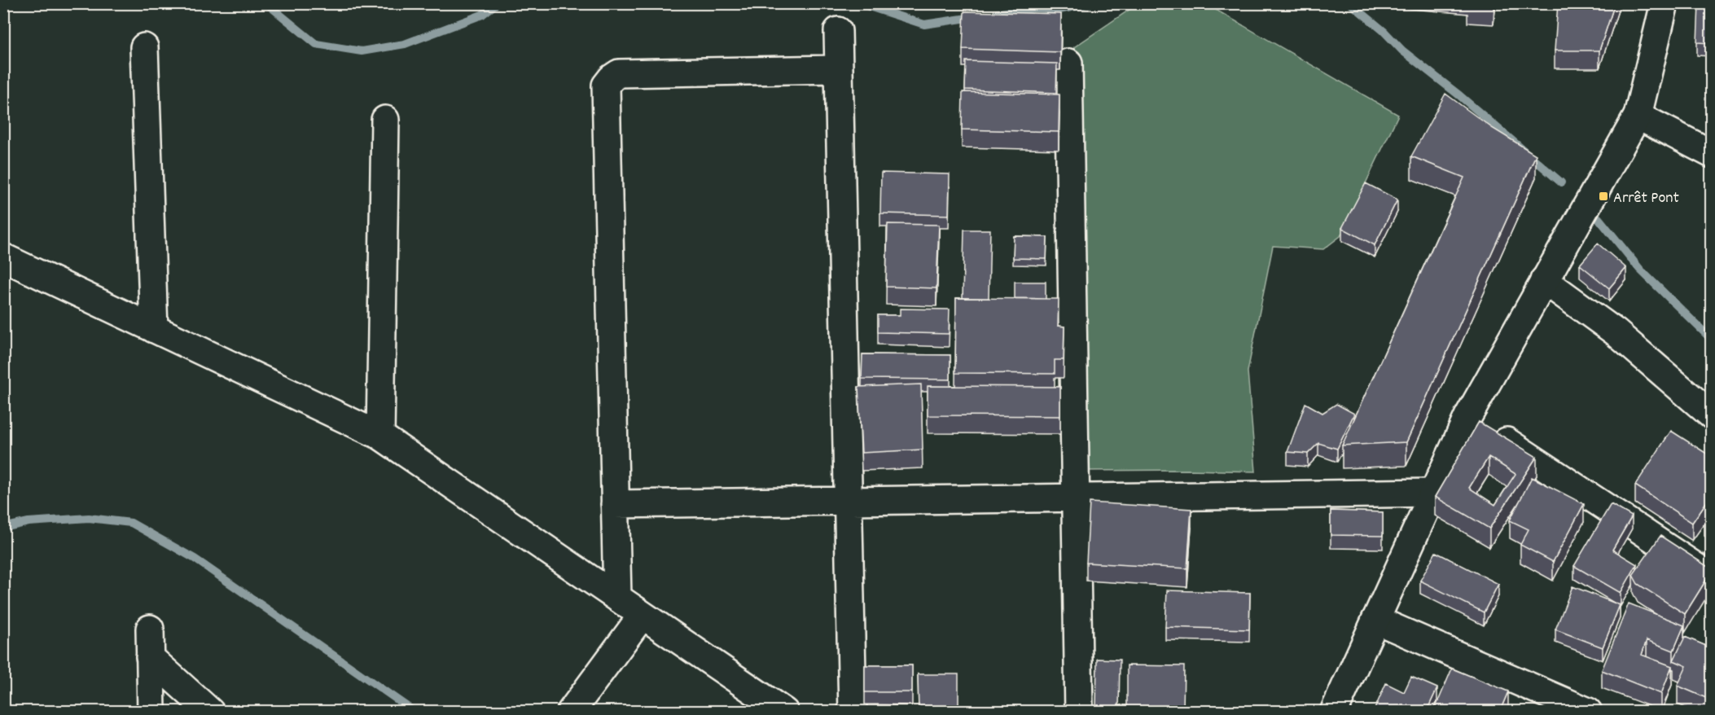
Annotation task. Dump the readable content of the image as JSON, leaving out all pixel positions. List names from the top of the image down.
{
  "places": {
    "transit": ["Arrêt Pont"]
  }
}
